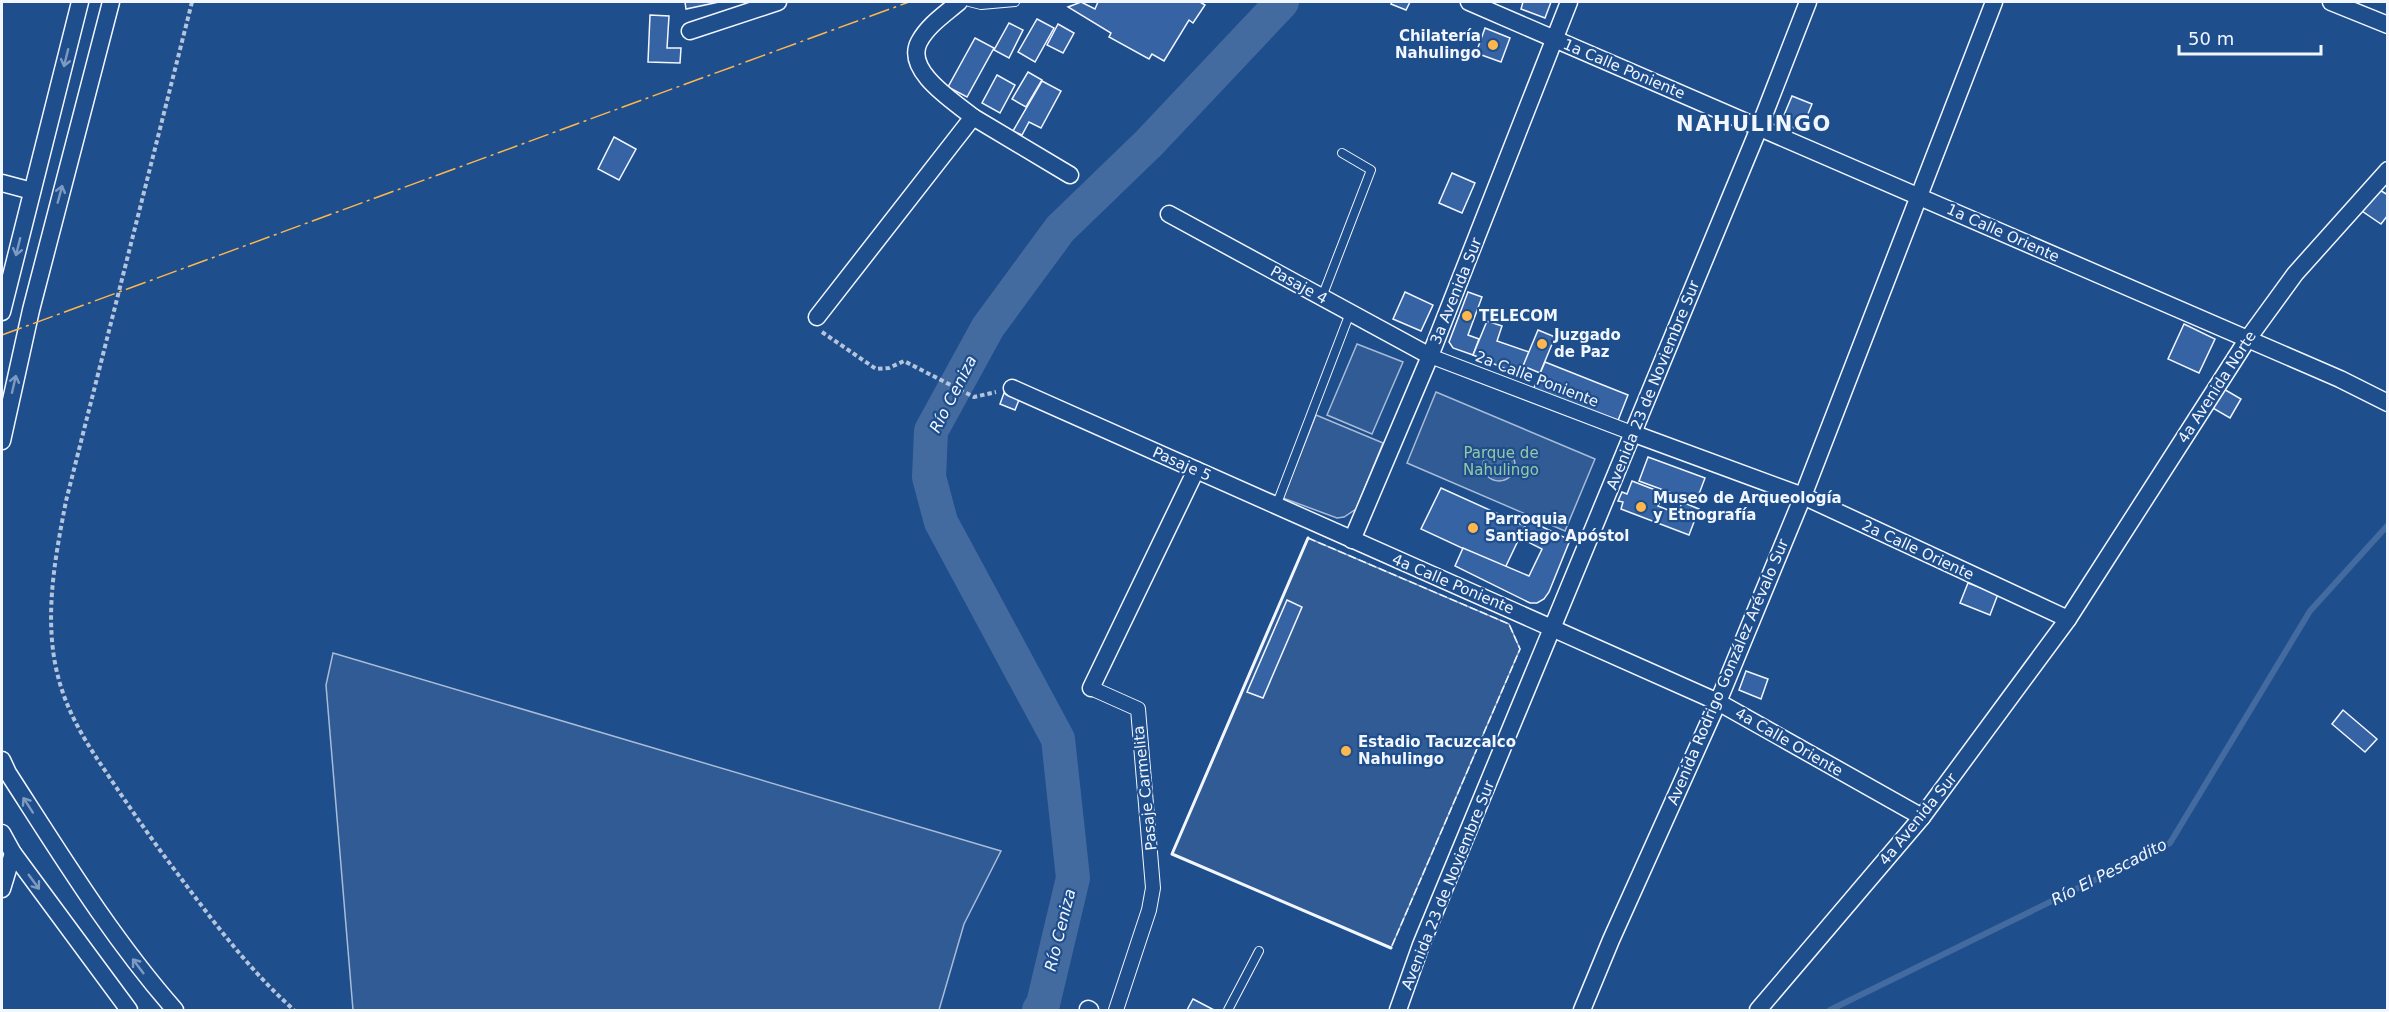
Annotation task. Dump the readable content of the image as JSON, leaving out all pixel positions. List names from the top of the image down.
{
  "streets": {
    "street": [
      "1a Calle Poniente",
      "1a Calle Oriente",
      "Pasaje 4",
      "3a Avenida Sur",
      "2a Calle Poniente",
      "Avenida 23 de Noviembre Sur",
      "4a Avenida Norte",
      "Pasaje 5",
      "2a Calle Oriente",
      "4a Calle Poniente",
      "Avenida Rodrigo González Arévalo Sur",
      "4a Calle Oriente",
      "Pasaje Carmelita",
      "4a Avenida Sur"
    ]
  },
  "crossings": [
    ["1a Calle Poniente", "1a Calle Oriente"],
    ["1a Calle Poniente", "3a Avenida Sur"],
    ["1a Calle Poniente", "Avenida 23 de Noviembre Sur"],
    ["1a Calle Oriente", "Avenida 23 de Noviembre Sur"],
    ["1a Calle Oriente", "4a Avenida Norte"],
    ["1a Calle Oriente", "Avenida Rodrigo González Arévalo Sur"],
    ["Pasaje 4", "3a Avenida Sur"],
    ["Pasaje 4", "2a Calle Poniente"],
    ["3a Avenida Sur", "2a Calle Poniente"],
    ["3a Avenida Sur", "Pasaje 5"],
    ["3a Avenida Sur", "4a Calle Poniente"],
    ["2a Calle Poniente", "Avenida 23 de Noviembre Sur"],
    ["2a Calle Poniente", "2a Calle Oriente"],
    ["Avenida 23 de Noviembre Sur", "2a Calle Oriente"],
    ["Avenida 23 de Noviembre Sur", "4a Calle Poniente"],
    ["Avenida 23 de Noviembre Sur", "4a Calle Oriente"],
    ["4a Avenida Norte", "2a Calle Oriente"],
    ["4a Avenida Norte", "4a Avenida Sur"],
    ["Pasaje 5", "4a Calle Poniente"],
    ["Pasaje 5", "Pasaje Carmelita"],
    ["2a Calle Oriente", "Avenida Rodrigo González Arévalo Sur"],
    ["2a Calle Oriente", "4a Avenida Sur"],
    ["4a Calle Poniente", "4a Calle Oriente"],
    ["Avenida Rodrigo González Arévalo Sur", "4a Calle Oriente"],
    ["4a Calle Oriente", "4a Avenida Sur"]
  ],
  "districts": ["NAHULINGO"],
  "water": ["Río Ceniza", "Río El Pescadito"],
  "parks": ["Parque de Nahulingo"],
  "places": [
    "Chilatería Nahulingo",
    "TELECOM",
    "Juzgado de Paz",
    "Museo de Arqueología y Etnografía",
    "Parroquia Santiago Apóstol",
    "Estadio Tacuzcalco Nahulingo"
  ],
  "scale_bar": "50 m"
}
